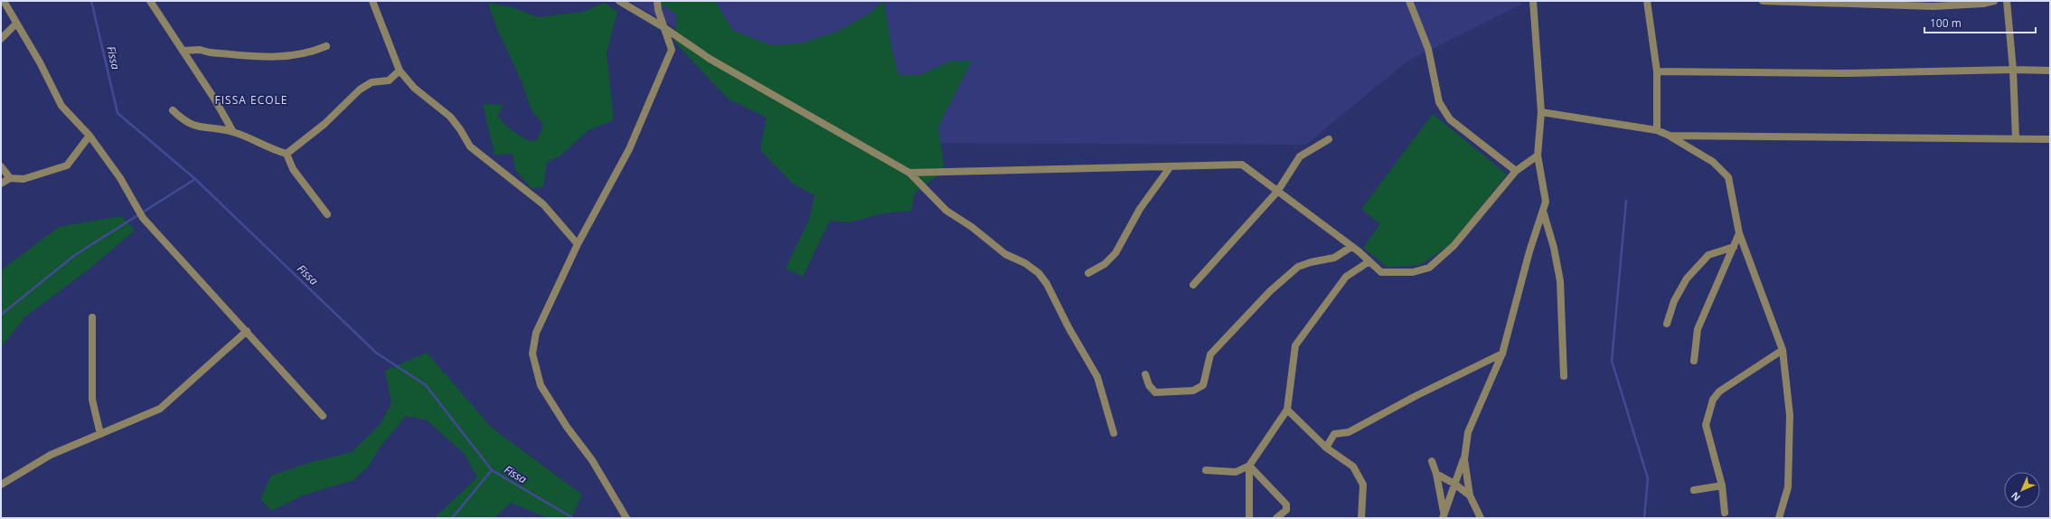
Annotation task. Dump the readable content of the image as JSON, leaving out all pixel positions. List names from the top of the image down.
{
  "districts": ["FISSA ECOLE"],
  "water": ["Fissa"],
  "scale_bar": "100 m",
  "north": "bottom left"
}
